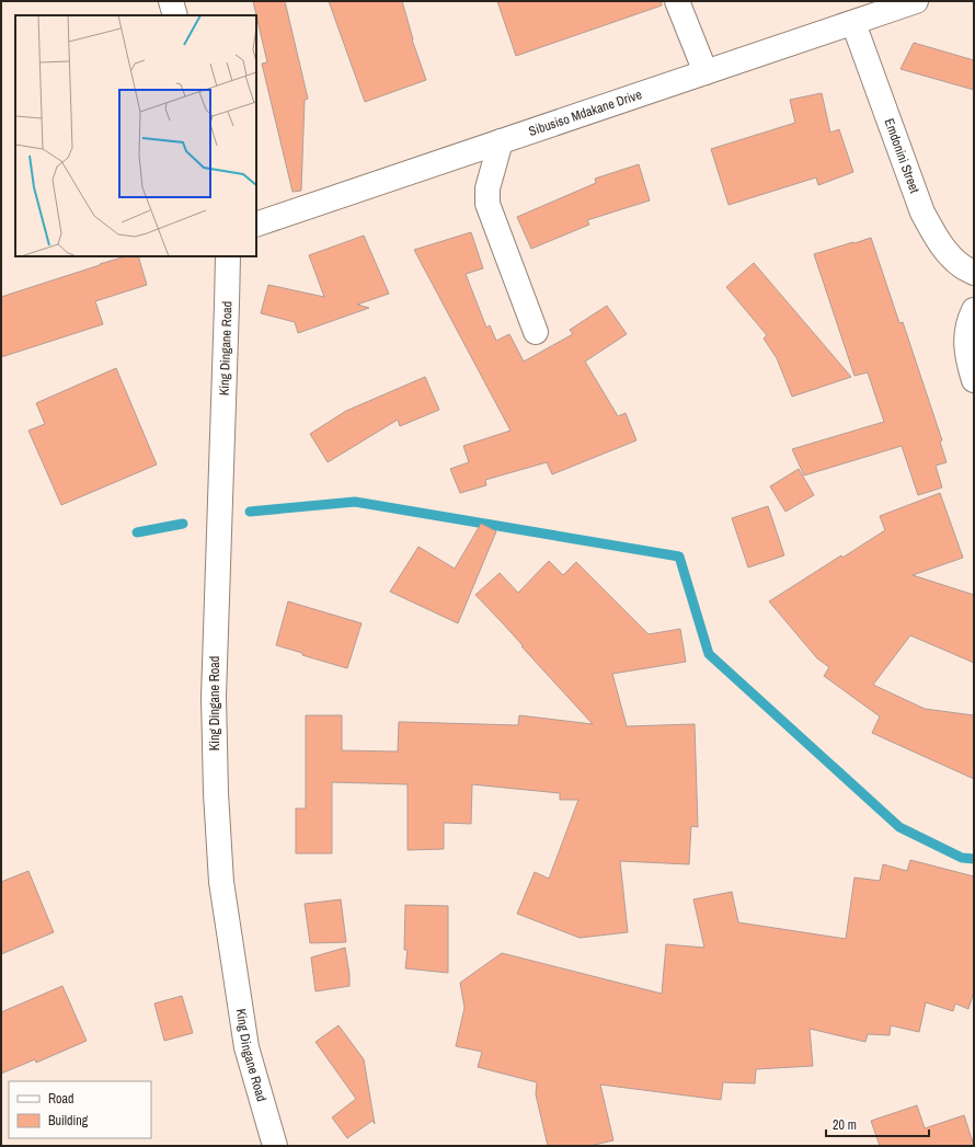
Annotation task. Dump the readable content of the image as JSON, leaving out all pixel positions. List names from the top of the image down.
{
  "streets": {
    "street": ["Sibusiso Mdakane Drive", "Emdonini Street", "King Dingane Road"]
  },
  "crossings": [
    ["Sibusiso Mdakane Drive", "Emdonini Street"]
  ],
  "legend": ["Road", "Building"],
  "scale_bar": "20 m"
}
